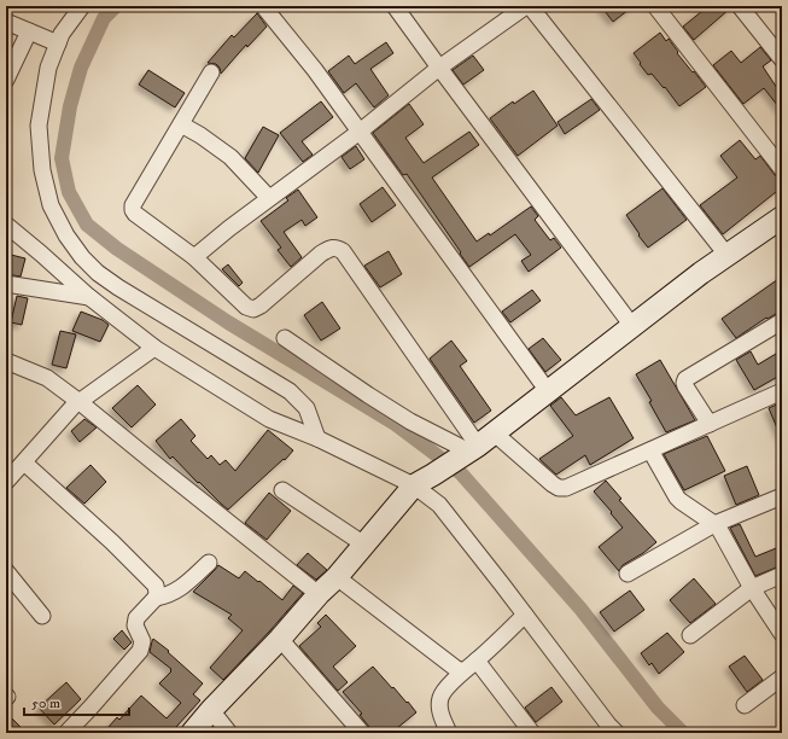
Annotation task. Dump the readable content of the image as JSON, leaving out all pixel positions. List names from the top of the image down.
{
  "scale_bar": "50 m"
}
